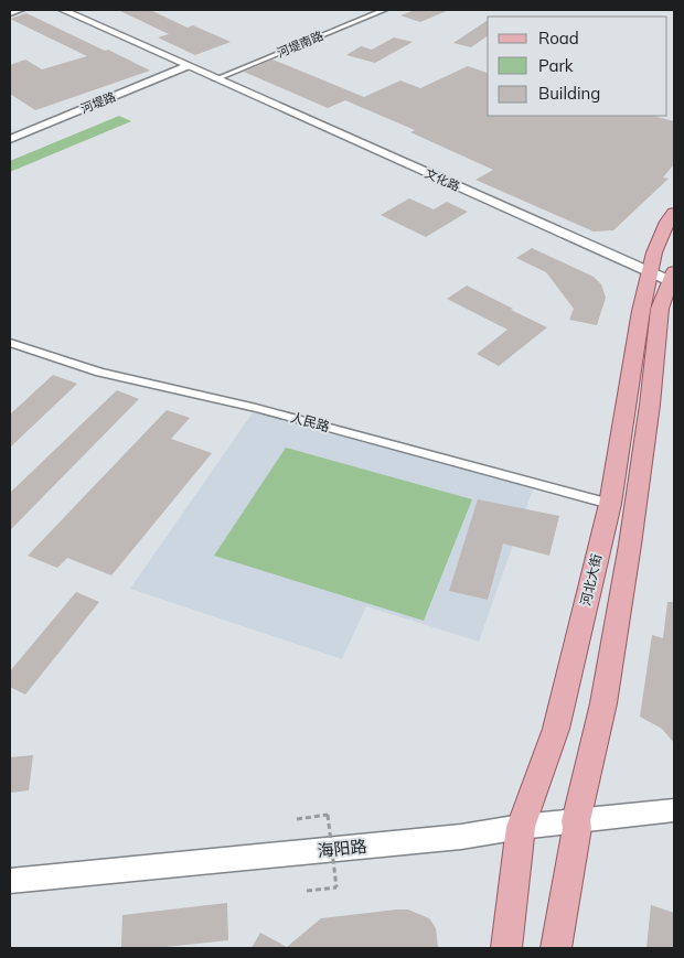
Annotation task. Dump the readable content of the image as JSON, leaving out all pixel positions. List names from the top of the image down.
{
  "streets": {
    "main road": ["文化路", "河北大街", "海阳路"],
    "street": ["河堤南路", "河堤路", "人民路"]
  },
  "crossings": [
    ["河堤南路", "文化路"],
    ["河堤路", "文化路"],
    ["文化路", "河北大街"],
    ["人民路", "河北大街"],
    ["河北大街", "海阳路"]
  ],
  "legend": ["Road", "Park", "Building"]
}
